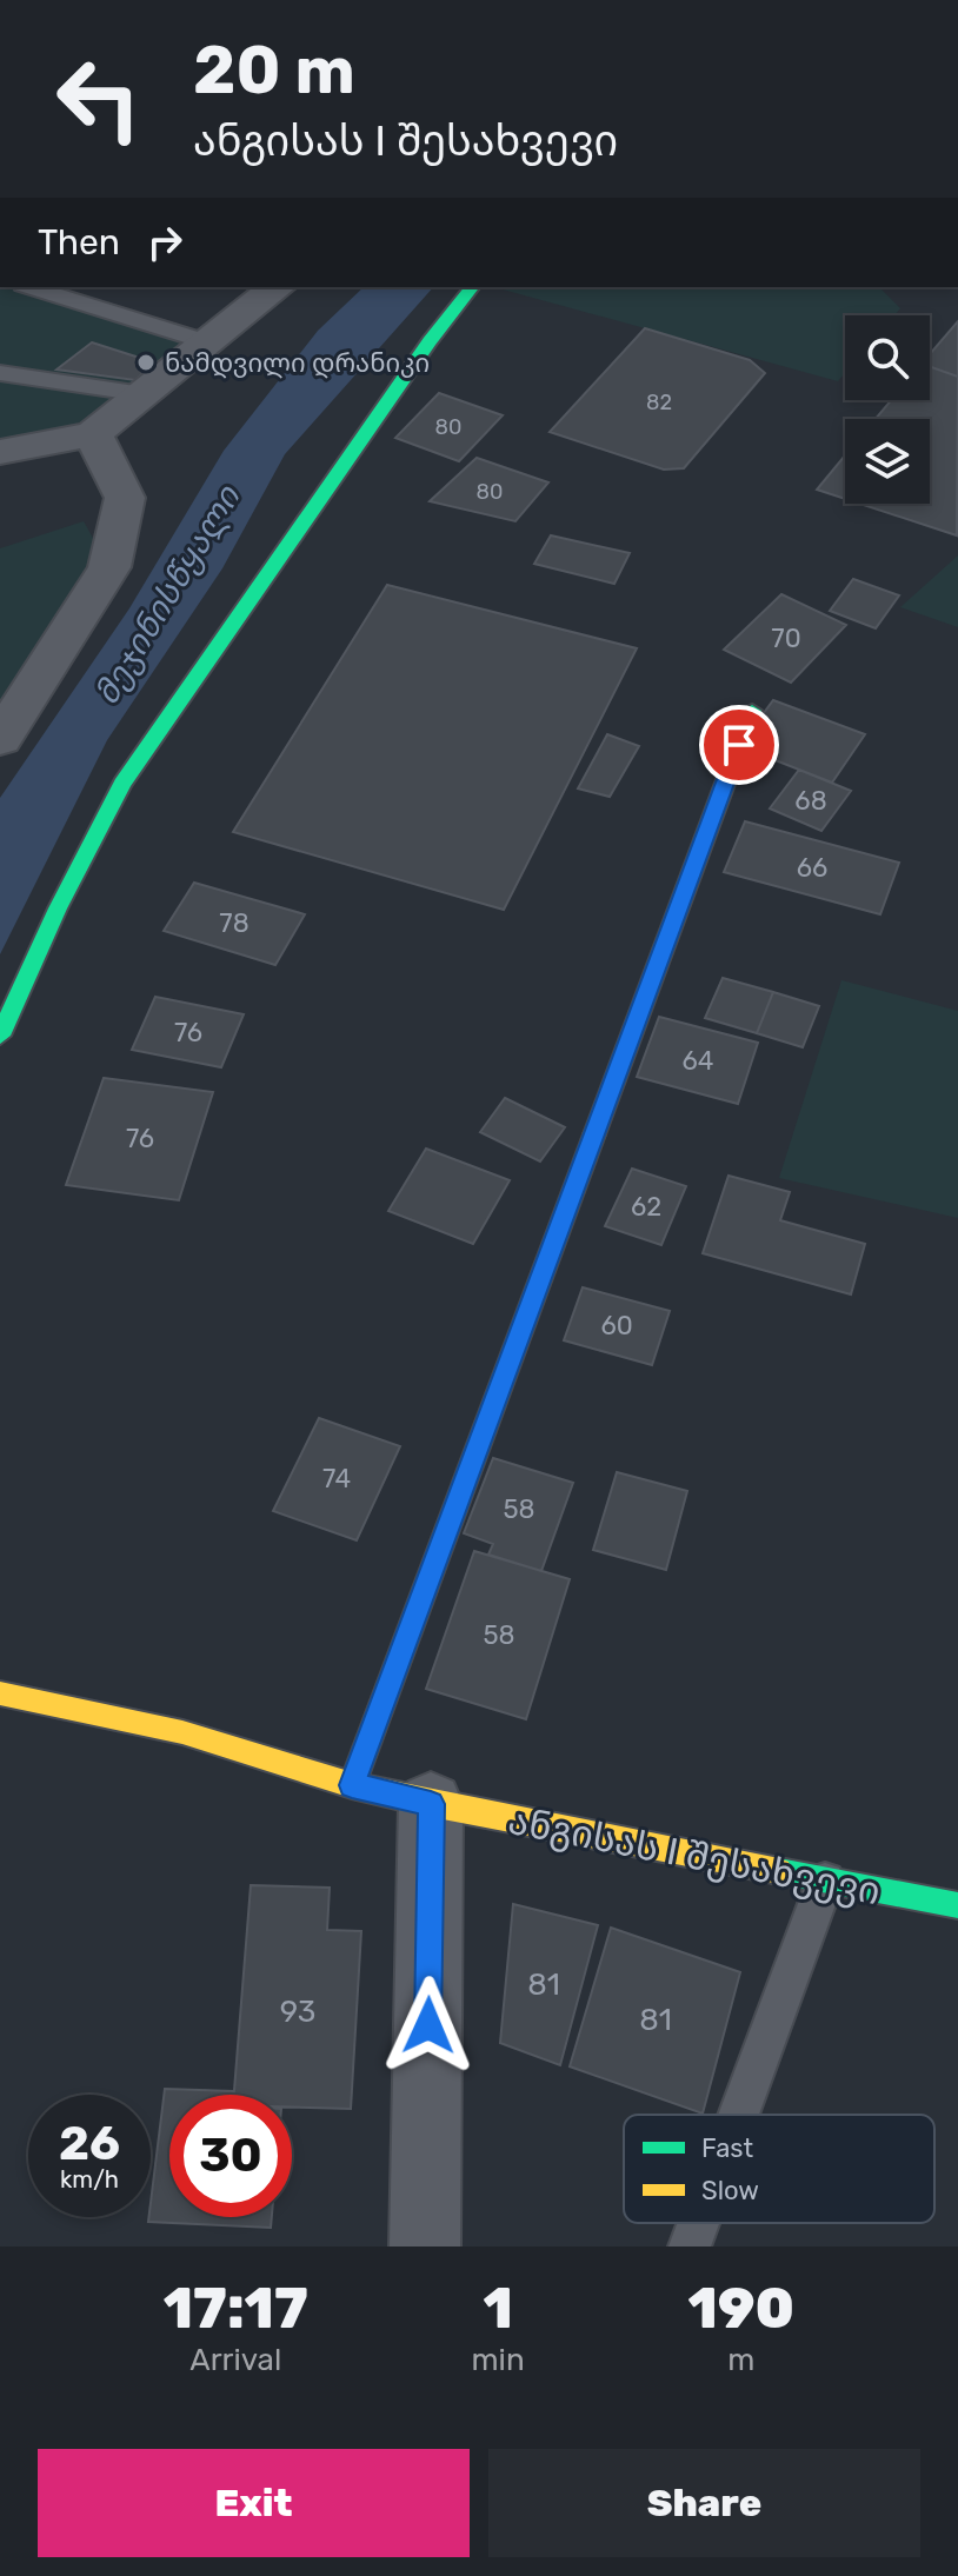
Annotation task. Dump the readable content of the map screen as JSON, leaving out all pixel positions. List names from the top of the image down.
{
  "streets": {
    "street": ["ანგისას I შესახვევი"]
  },
  "water": ["მეჯინისწყალი"],
  "places": ["ნამდვილი დრანიკი"],
  "house_numbers": [
    "82",
    "80",
    "80",
    "70",
    "68",
    "66",
    "78",
    "76",
    "64",
    "76",
    "62",
    "60",
    "74",
    "58",
    "58",
    "81",
    "93",
    "81"
  ],
  "legend": ["Fast", "Slow"],
  "page": {
    "turn": ["20 m", "ანგისას I შესახვევი"],
    "then": "Then",
    "speed": "26 km/h",
    "limit": "30",
    "eta": [
      "17:17",
      "Arrival",
      "1",
      "min",
      "190",
      "m"
    ],
    "buttons": ["Exit", "Share"]
  }
}
